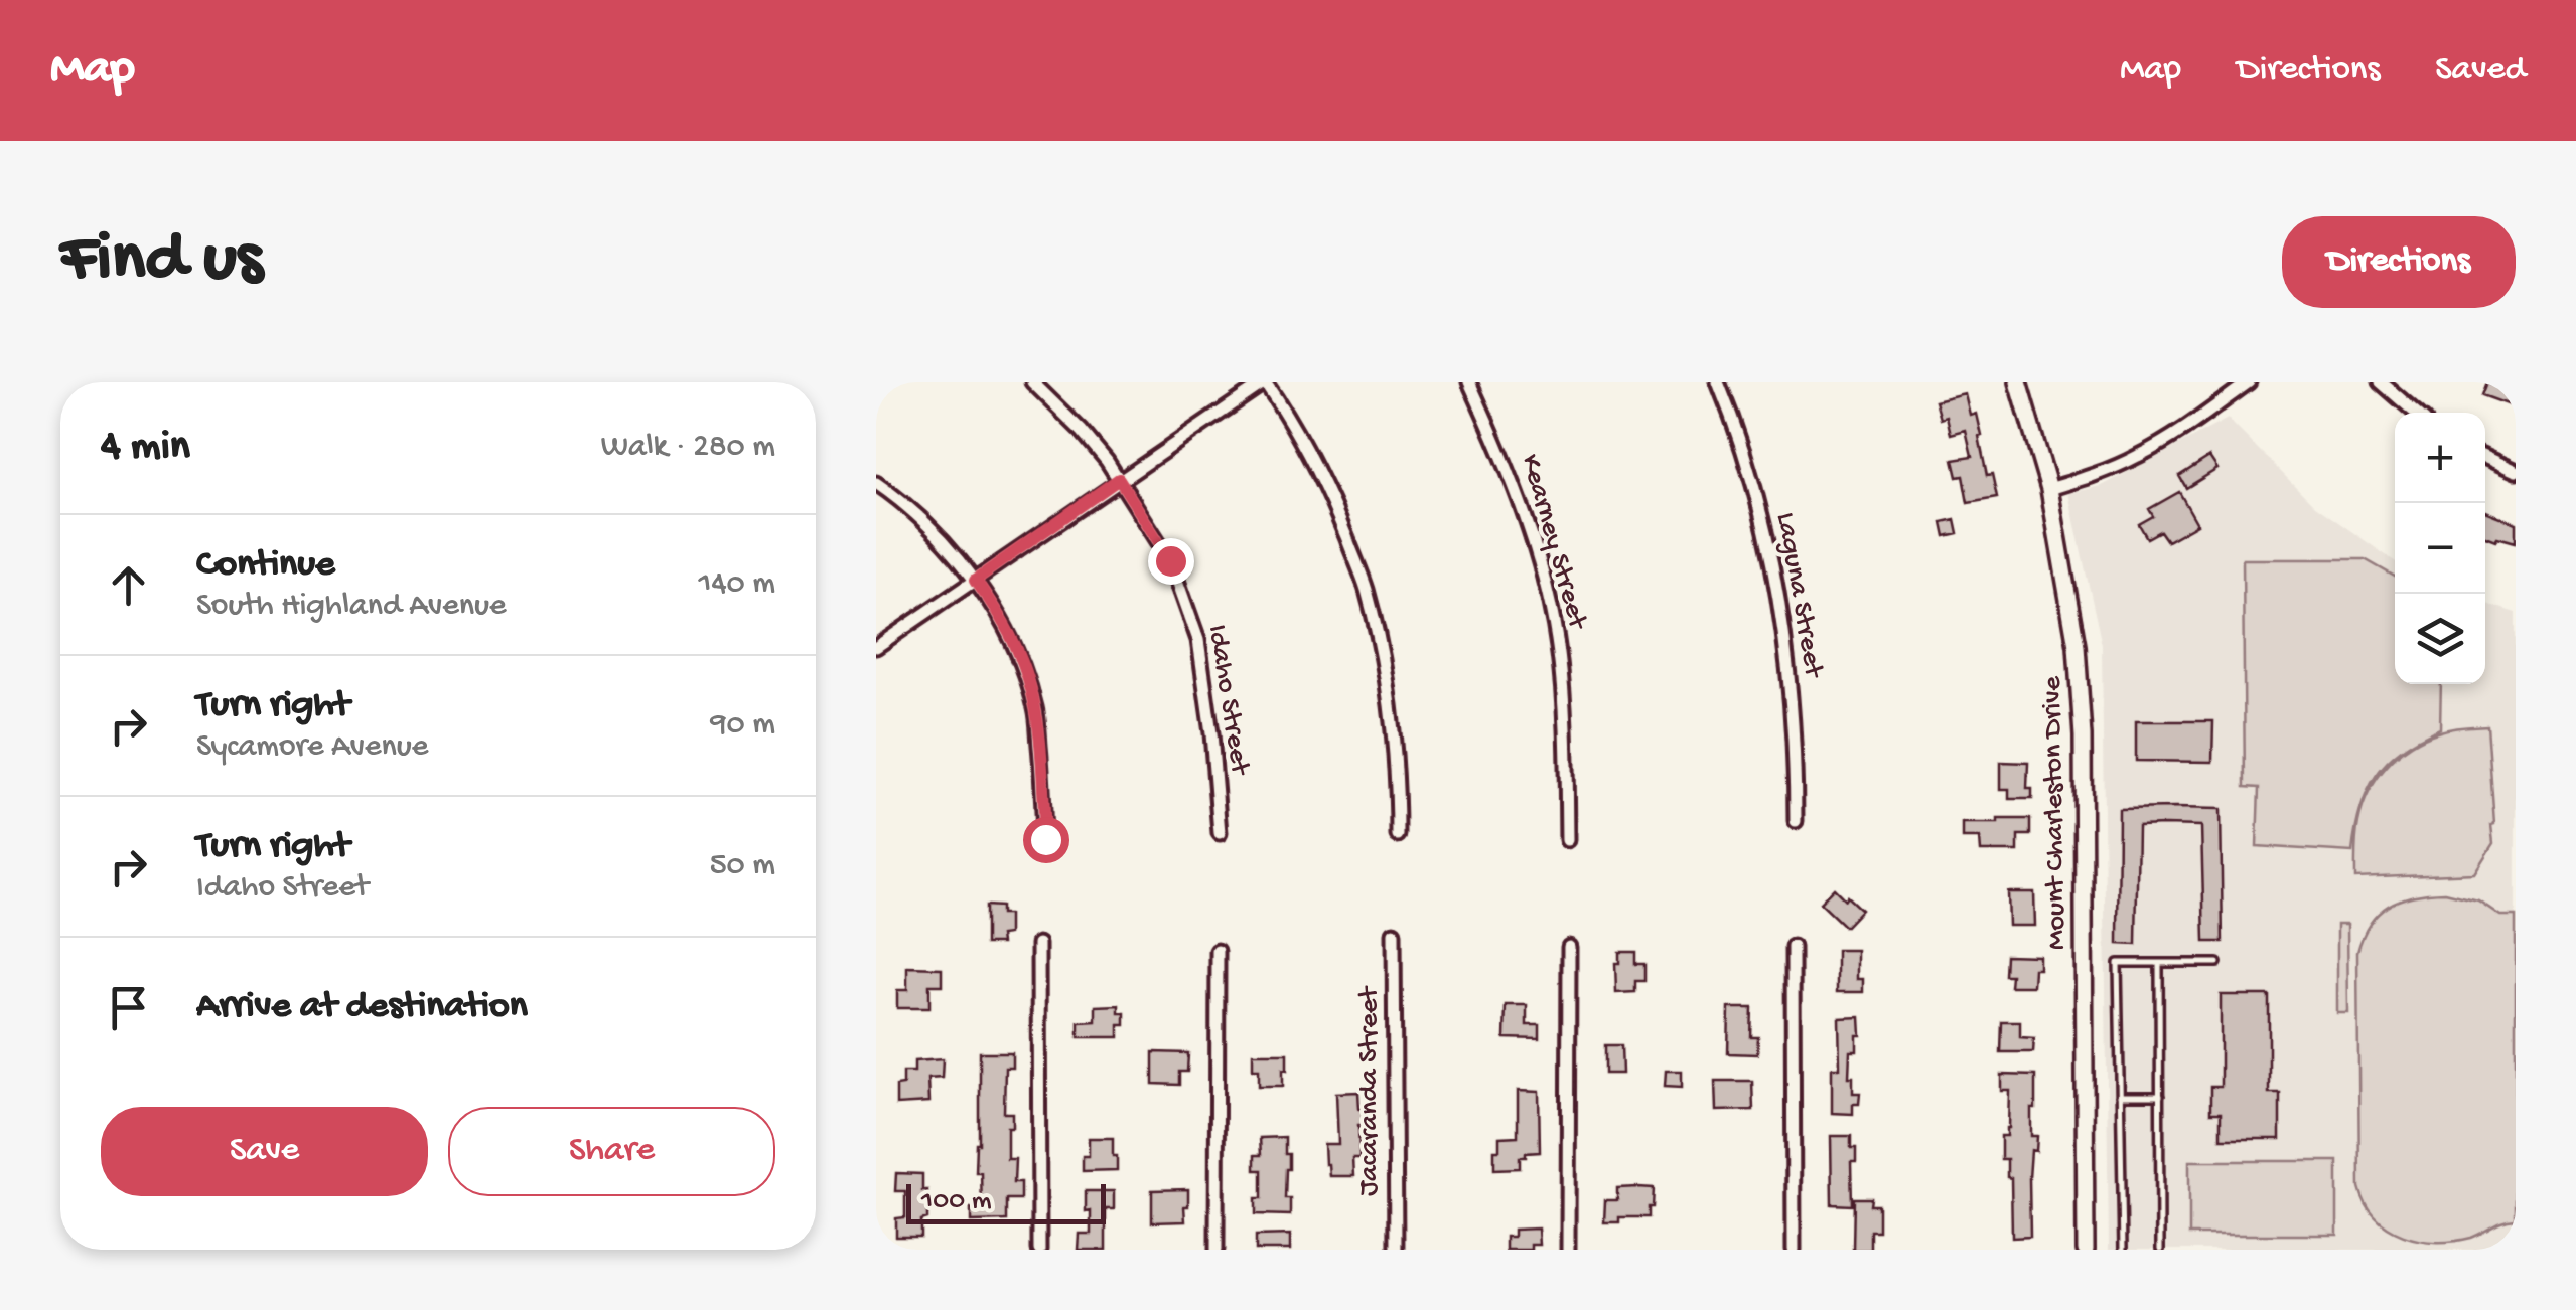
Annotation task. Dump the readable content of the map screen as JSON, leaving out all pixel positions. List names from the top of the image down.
{
  "streets": {
    "street": [
      "Kearney Street",
      "Laguna Street",
      "Idaho Street",
      "Mount Charleston Drive",
      "Jacaranda Street"
    ]
  },
  "scale_bar": "100 m",
  "page": {
    "header": "Map",
    "nav": ["Map", "Directions", "Saved"],
    "buttons": [
      "Directions",
      ["Save", "Share"]
    ],
    "title": "Find us",
    "heading": ["4 min", "Walk · 280 m"],
    "map_buttons": ["+", "−"],
    "list": [
      ["Continue", "South Highland Avenue", "140 m"],
      ["Turn right", "Sycamore Avenue", "90 m"],
      ["Turn right", "Idaho Street", "50 m"],
      "Arrive at destination"
    ],
    "scale": "100 m"
  }
}
